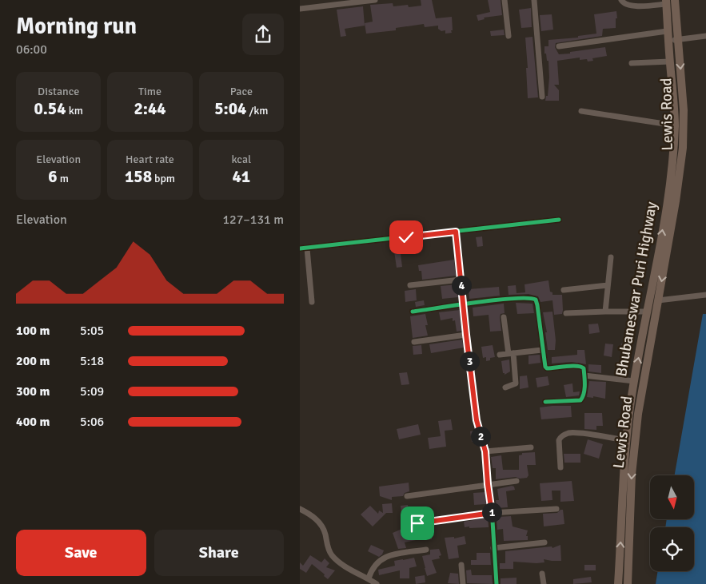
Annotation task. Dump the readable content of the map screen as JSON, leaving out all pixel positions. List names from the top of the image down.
{
  "streets": {
    "highway": ["Lewis Road", "Bhubaneswar Puri Highway"]
  },
  "one_way": ["Lewis Road", "Bhubaneswar Puri Highway"],
  "north": "bottom",
  "page": {
    "heading": ["Morning run", "06:00"],
    "stats": [
      ["Distance", "0.54 km"],
      ["Time", "2:44"],
      ["Pace", "5:04 /km"],
      ["Elevation", "6 m"],
      ["Heart rate", "158 bpm"],
      ["kcal", "41"]
    ],
    "chart": ["Elevation", "127–131 m"],
    "pins": [
      "4",
      "3",
      "2",
      "1"
    ],
    "list": [
      {
        "name": "100 m",
        "note": "5:05"
      },
      {
        "name": "200 m",
        "note": "5:18"
      },
      {
        "name": "300 m",
        "note": "5:09"
      },
      {
        "name": "400 m",
        "note": "5:06"
      }
    ],
    "buttons": ["Save", "Share"]
  }
}
